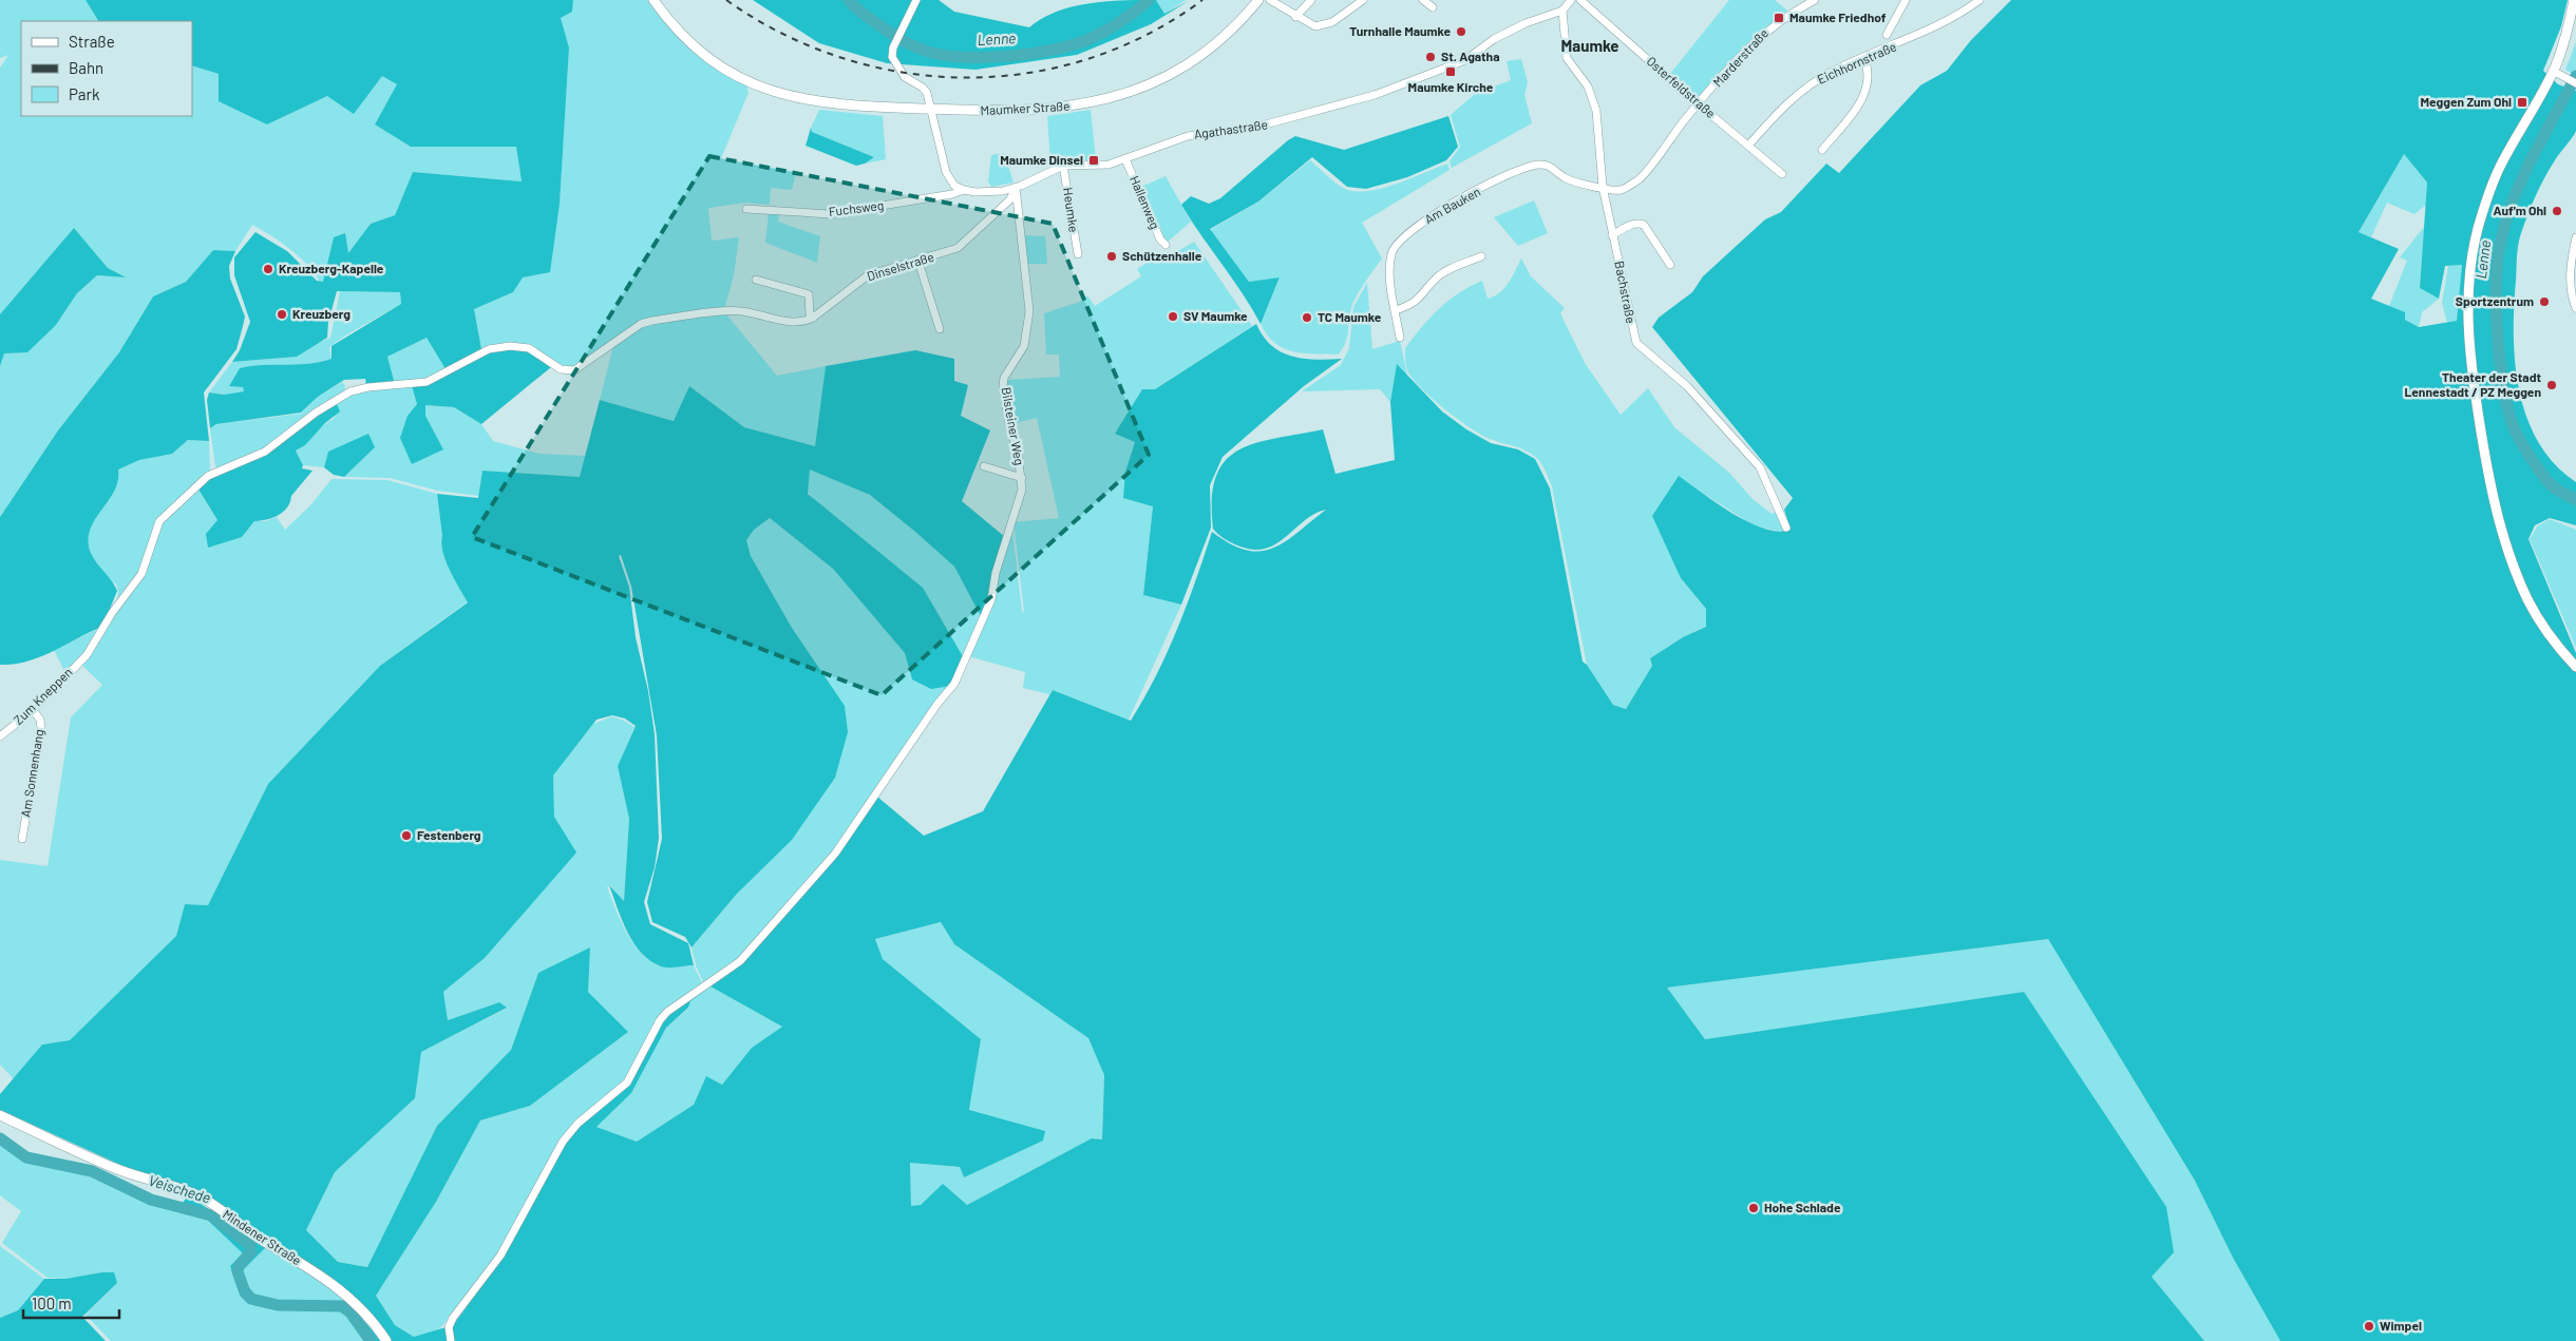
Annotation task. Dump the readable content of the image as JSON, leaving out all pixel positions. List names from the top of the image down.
{
  "streets": {
    "main road": ["Maumker Straße", "Mindener Straße"],
    "street": [
      "Marderstraße",
      "Eichhornstraße",
      "Osterfeldstraße",
      "Agathastraße",
      "Hallenweg",
      "Am Bauken",
      "Fuchsweg",
      "Heumke",
      "Dinselstraße",
      "Bachstraße",
      "Bilsteiner Weg",
      "Zum Kneppen",
      "Am Sonnenhang"
    ]
  },
  "crossings": [
    ["Marderstraße", "Osterfeldstraße"],
    ["Marderstraße", "Am Bauken"],
    ["Marderstraße", "Bachstraße"],
    ["Eichhornstraße", "Osterfeldstraße"],
    ["Agathastraße", "Hallenweg"],
    ["Agathastraße", "Fuchsweg"],
    ["Agathastraße", "Heumke"],
    ["Agathastraße", "Dinselstraße"],
    ["Agathastraße", "Bachstraße"],
    ["Agathastraße", "Bilsteiner Weg"],
    ["Am Bauken", "Bachstraße"],
    ["Dinselstraße", "Bilsteiner Weg"],
    ["Dinselstraße", "Zum Kneppen"],
    ["Zum Kneppen", "Am Sonnenhang"]
  ],
  "districts": ["Maumke"],
  "water": ["Lenne", "Veischede"],
  "places": {
    "transit": [
      "Maumke Friedhof",
      "Maumke Kirche",
      "Meggen Zum Ohl",
      "Maumke Dinsel"
    ],
    "other": [
      "Turnhalle Maumke",
      "St. Agatha",
      "Auf'm Ohl",
      "Schützenhalle",
      "Kreuzberg-Kapelle",
      "Sportzentrum",
      "Kreuzberg",
      "SV Maumke",
      "TC Maumke",
      "Theater der Stadt Lennestadt / PZ Meggen",
      "Festenberg",
      "Hohe Schlade",
      "Wimpel"
    ]
  },
  "legend": ["Straße", "Bahn", "Park"],
  "scale_bar": "100 m"
}
